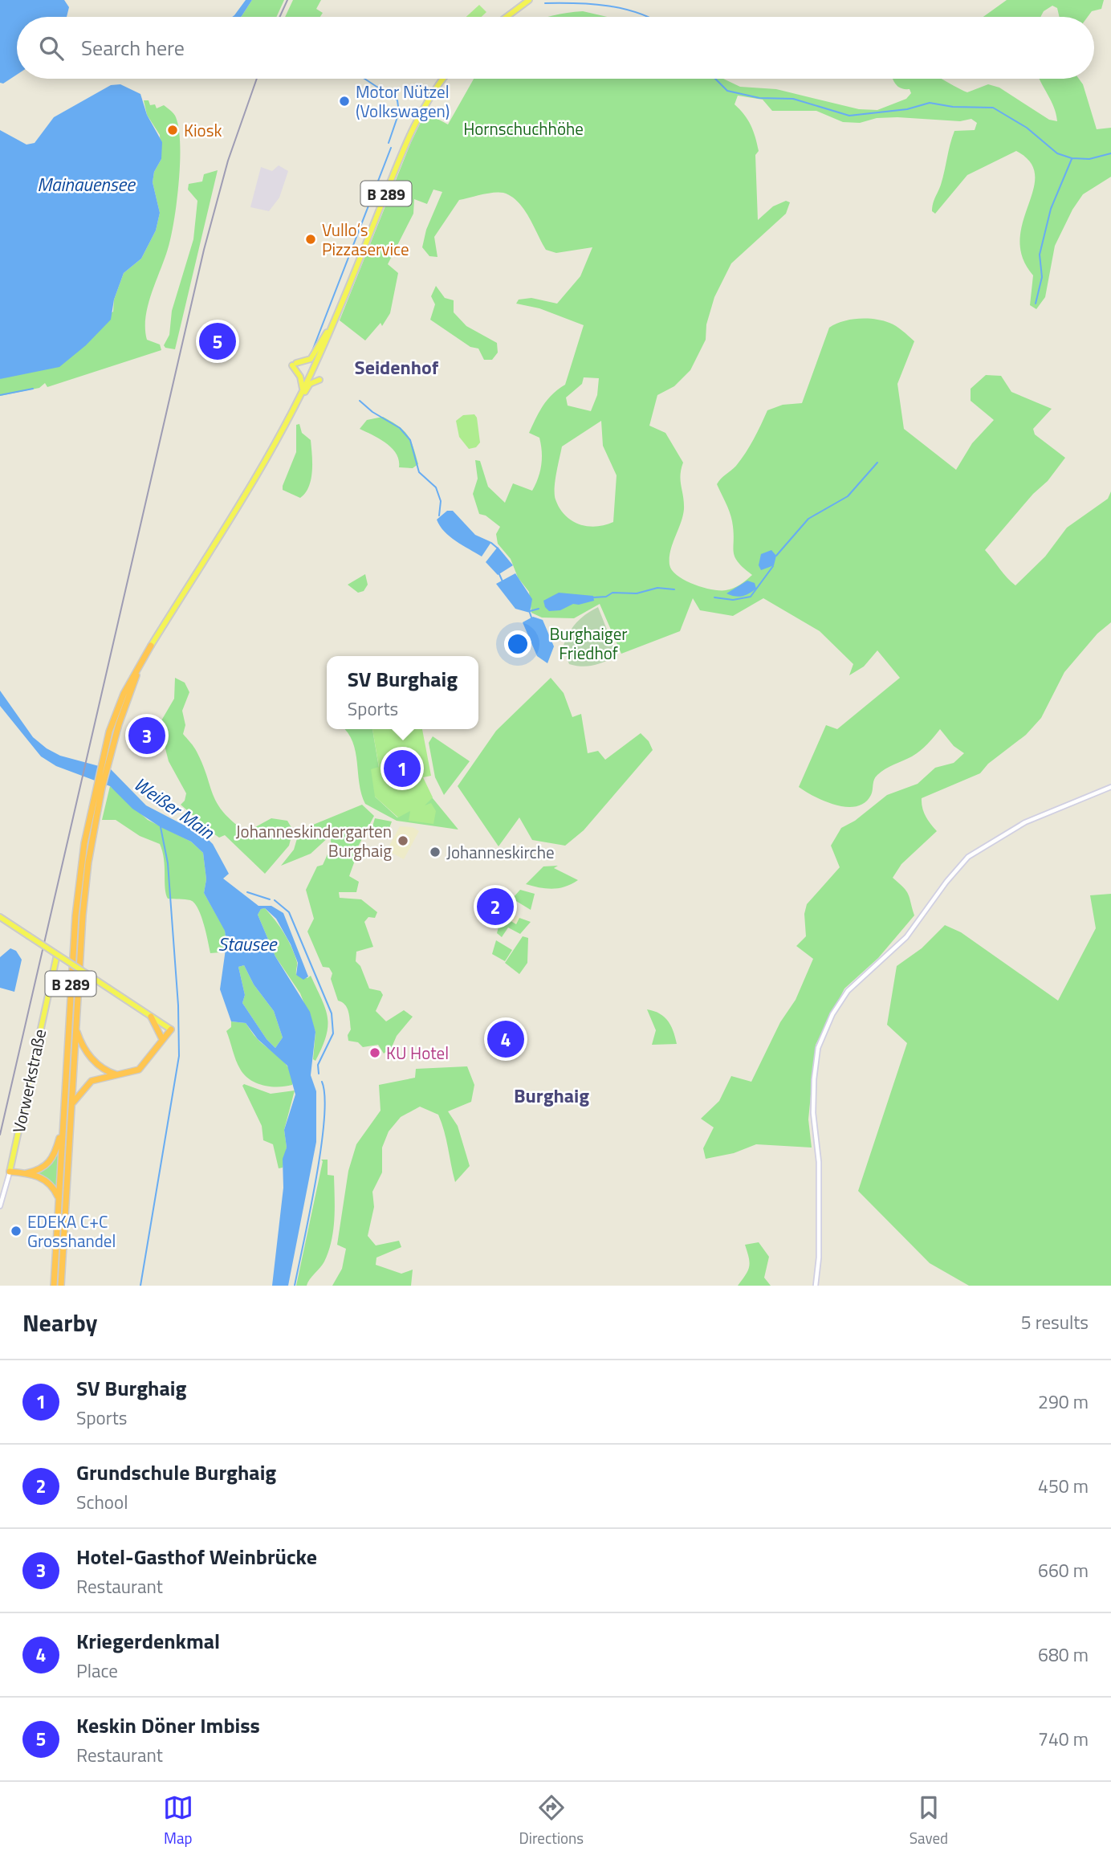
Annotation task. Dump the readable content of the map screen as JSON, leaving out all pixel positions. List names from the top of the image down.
{
  "streets": {
    "highway": ["B 289"],
    "main road": ["Vorwerkstraße"]
  },
  "districts": ["Seidenhof", "Burghaig"],
  "water": ["Mainauensee", "Weißer Main", "Stausee"],
  "parks": ["Hornschuchhöhe", "Burghaiger Friedhof"],
  "places": [
    "Motor Nützel (Volkswagen)",
    "Kiosk",
    "Vullo‘s Pizzaservice",
    "Johanneskindergarten Burghaig",
    "Johanneskirche",
    "KU Hotel",
    "EDEKA C+C Grosshandel"
  ],
  "page": {
    "search": "Search here",
    "pins": [
      "5",
      "3",
      "1",
      "2",
      "4"
    ],
    "popup": ["SV Burghaig", "Sports"],
    "heading": ["Nearby", "5 results"],
    "list": [
      {
        "mark": "1",
        "name": "SV Burghaig",
        "note": "Sports",
        "value": "290 m"
      },
      {
        "mark": "2",
        "name": "Grundschule Burghaig",
        "note": "School",
        "value": "450 m"
      },
      {
        "mark": "3",
        "name": "Hotel-Gasthof Weinbrücke",
        "note": "Restaurant",
        "value": "660 m"
      },
      {
        "mark": "4",
        "name": "Kriegerdenkmal",
        "note": "Place",
        "value": "680 m"
      },
      {
        "mark": "5",
        "name": "Keskin Döner Imbiss",
        "note": "Restaurant",
        "value": "740 m"
      }
    ],
    "nav": ["Map", "Directions", "Saved"]
  }
}
